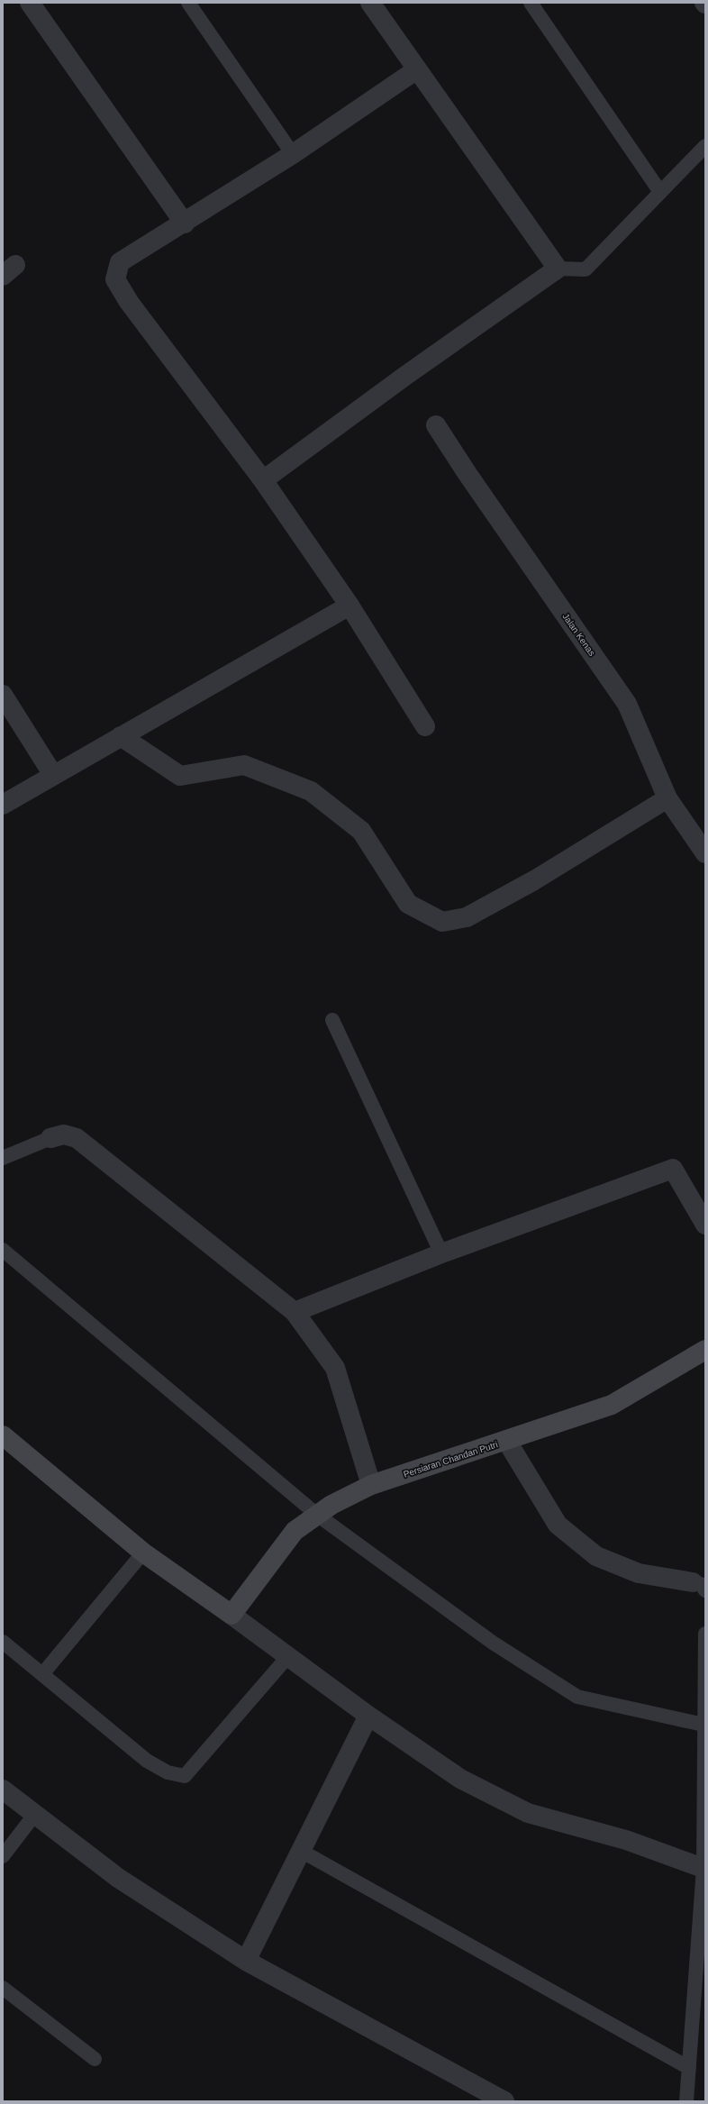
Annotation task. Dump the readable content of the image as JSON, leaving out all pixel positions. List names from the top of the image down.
{
  "streets": {
    "street": ["Jalan Kenas", "Persiaran Chandan Putri"]
  }
}
